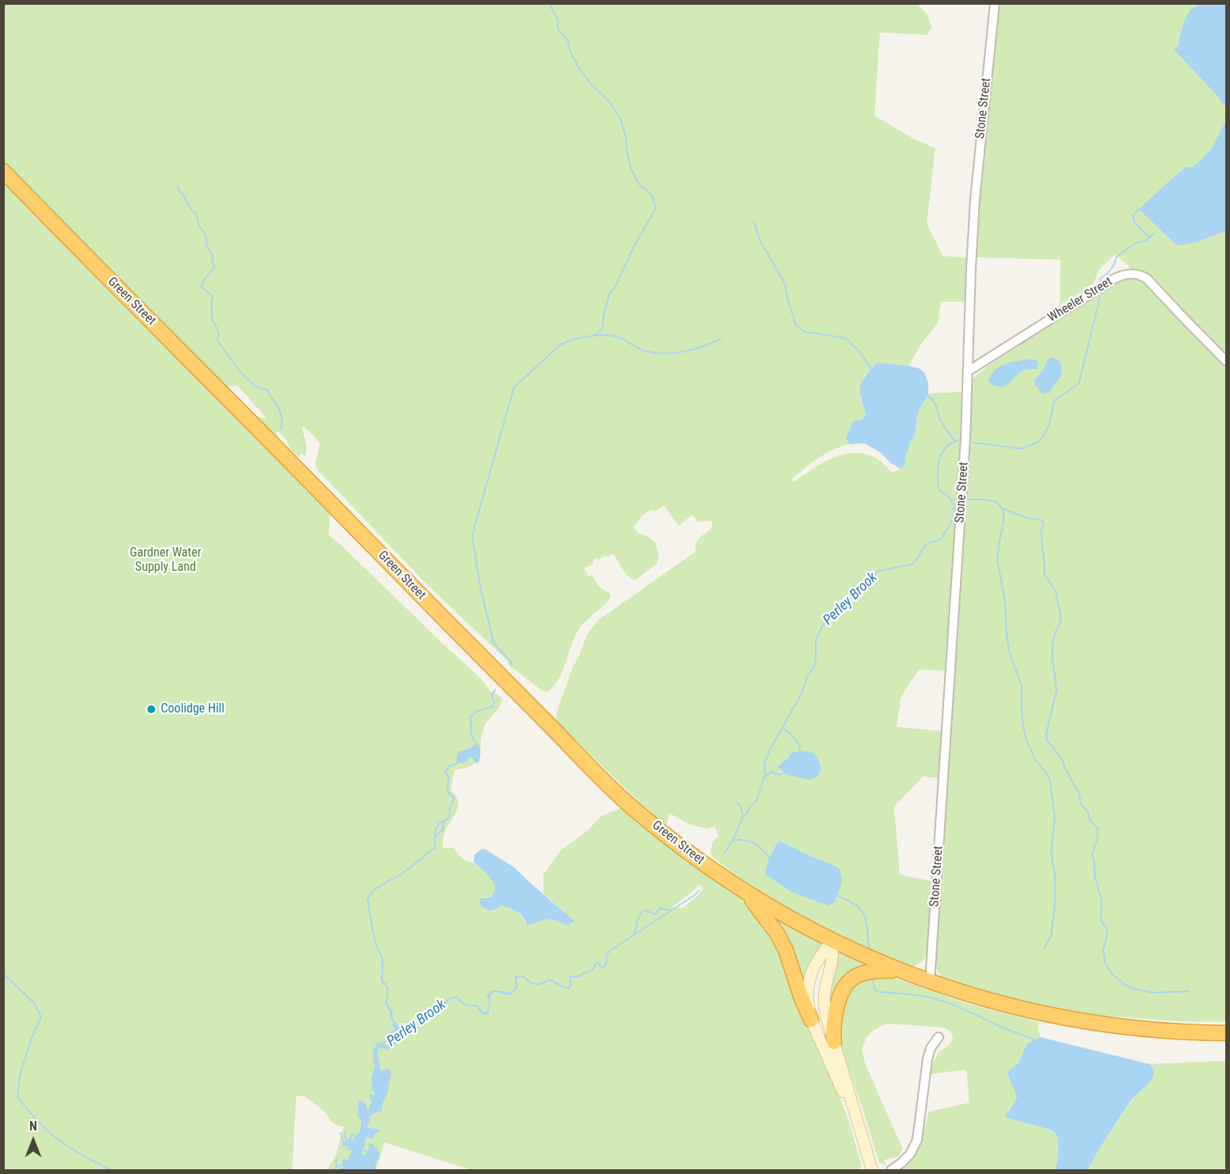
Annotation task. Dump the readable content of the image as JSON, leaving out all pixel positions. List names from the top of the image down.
{
  "streets": {
    "highway": ["Green Street"],
    "street": ["Stone Street", "Wheeler Street"]
  },
  "crossings": [
    ["Stone Street", "Wheeler Street"],
    ["Stone Street", "Green Street"]
  ],
  "water": ["Perley Brook"],
  "parks": ["Gardner Water Supply Land"],
  "places": ["Coolidge Hill"],
  "north": "top"
}
